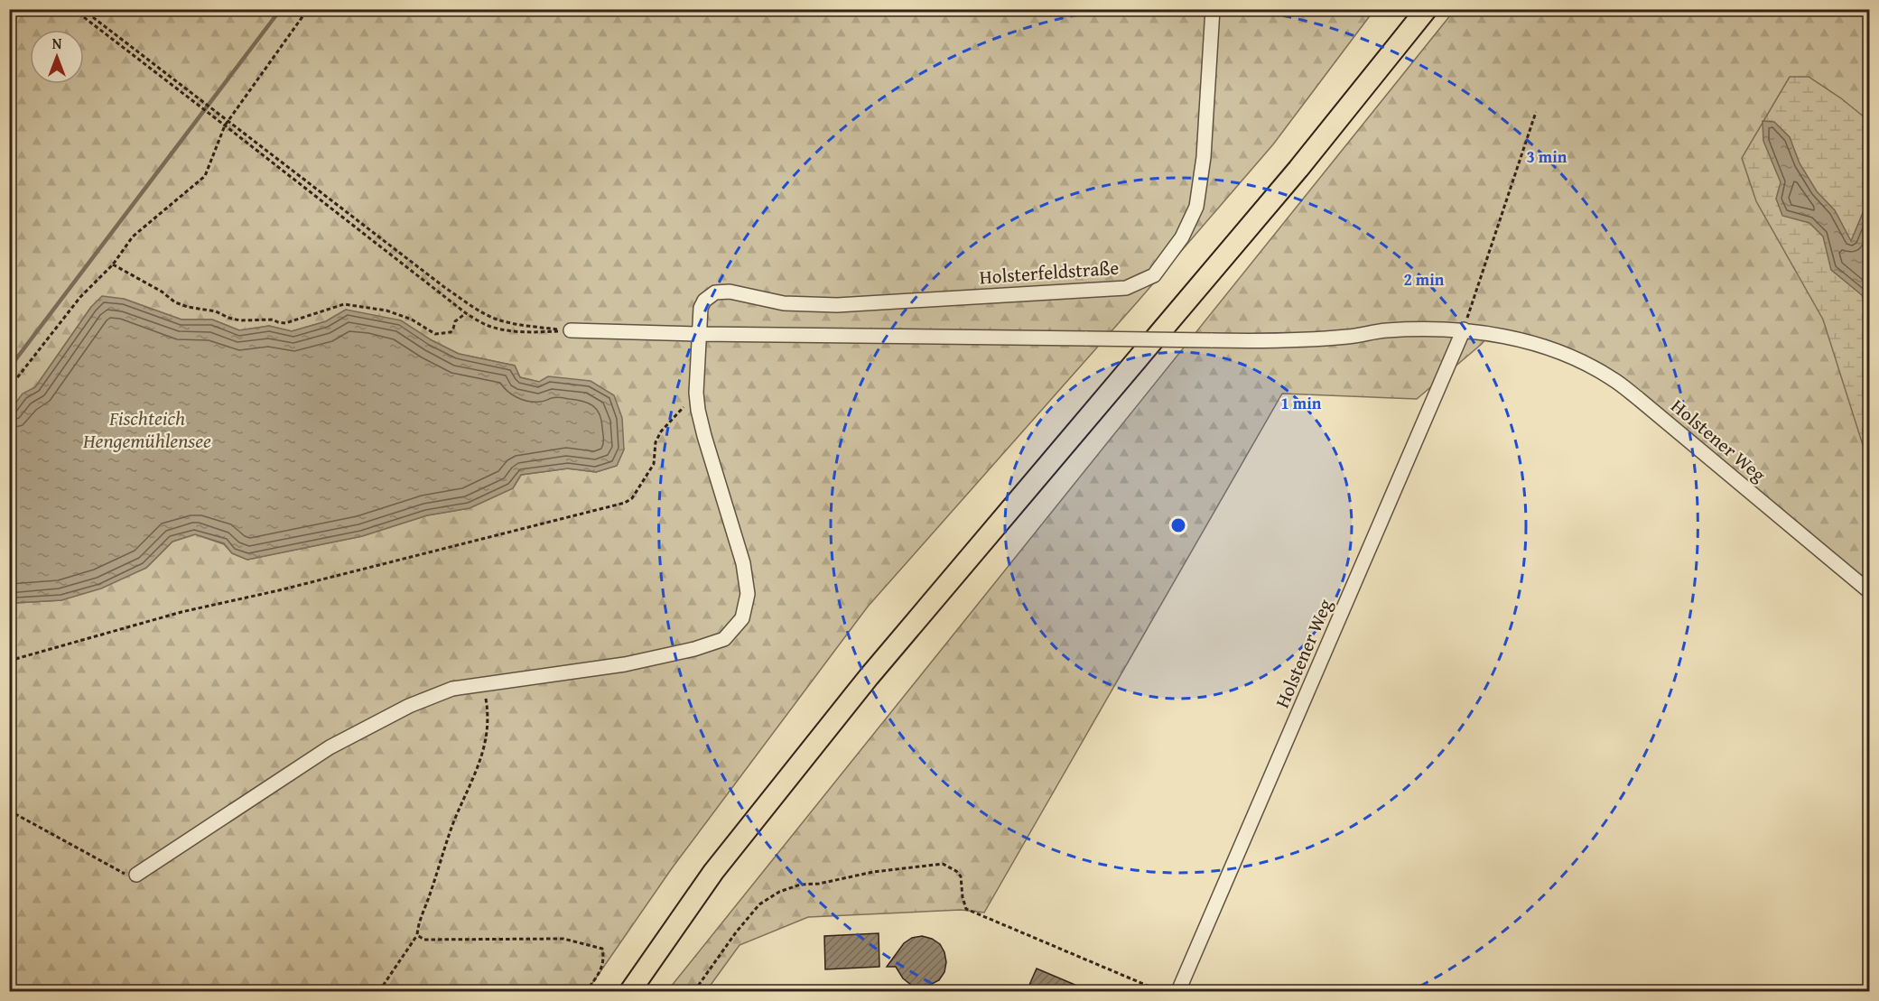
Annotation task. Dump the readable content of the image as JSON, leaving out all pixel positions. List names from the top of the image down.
{
  "streets": {
    "street": ["Holsterfeldstraße", "Holstener Weg"]
  },
  "crossings": [
    ["Holsterfeldstraße", "Holstener Weg"]
  ],
  "water": ["Fischteich Hengemühlensee"],
  "north": "top",
  "rings": ["3 min", "2 min", "1 min"]
}
